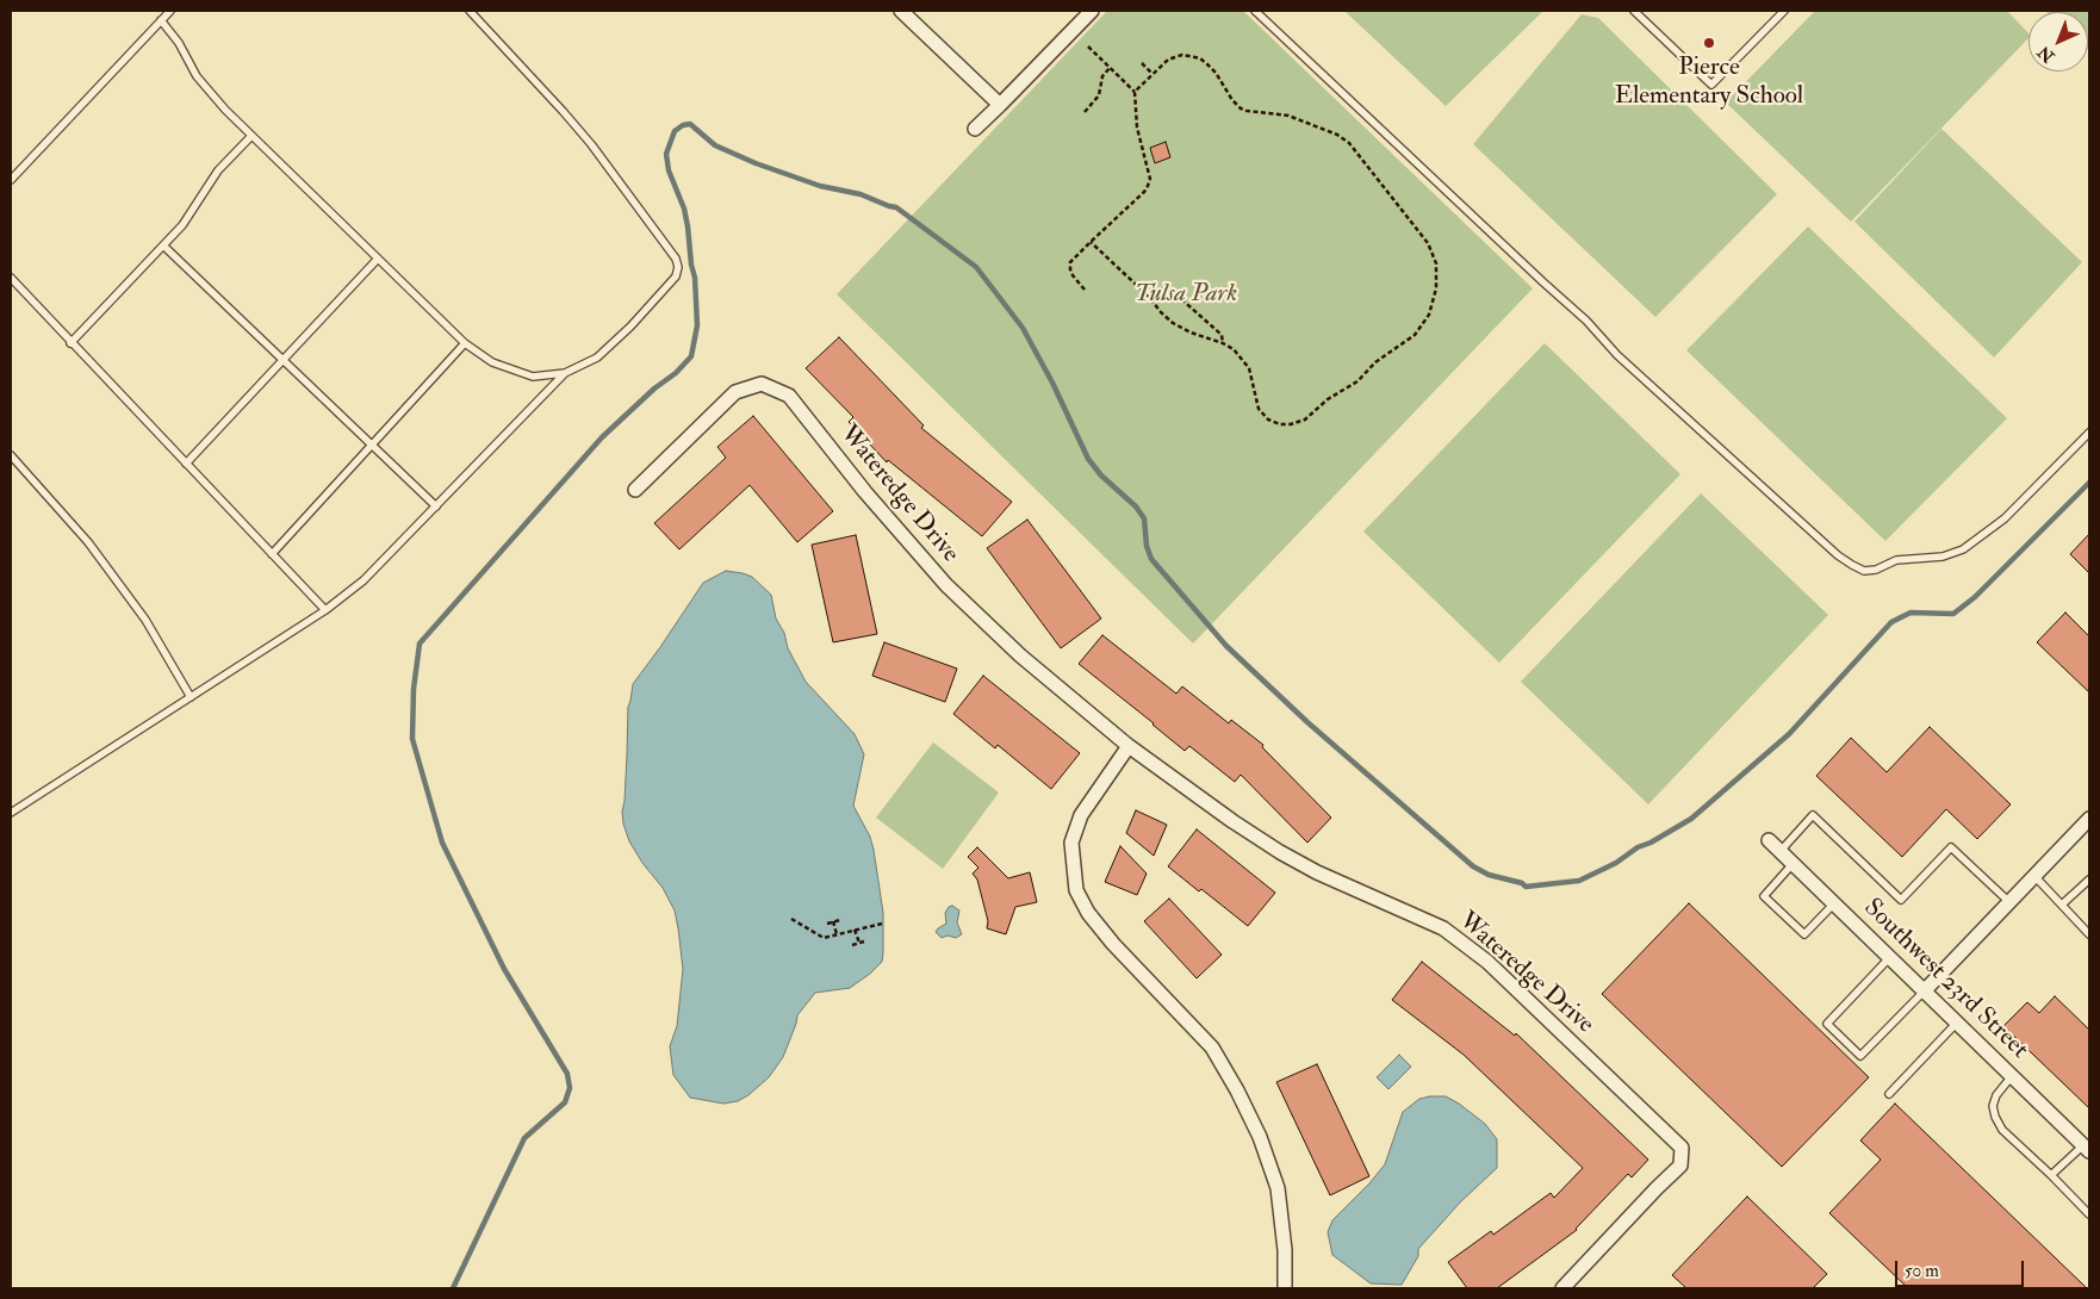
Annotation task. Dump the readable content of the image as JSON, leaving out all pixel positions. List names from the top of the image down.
{
  "streets": {
    "street": ["Wateredge Drive", "Southwest 23rd Street"]
  },
  "parks": ["Tulsa Park"],
  "places": ["Pierce Elementary School"],
  "scale_bar": "50 m",
  "north": "bottom left"
}
